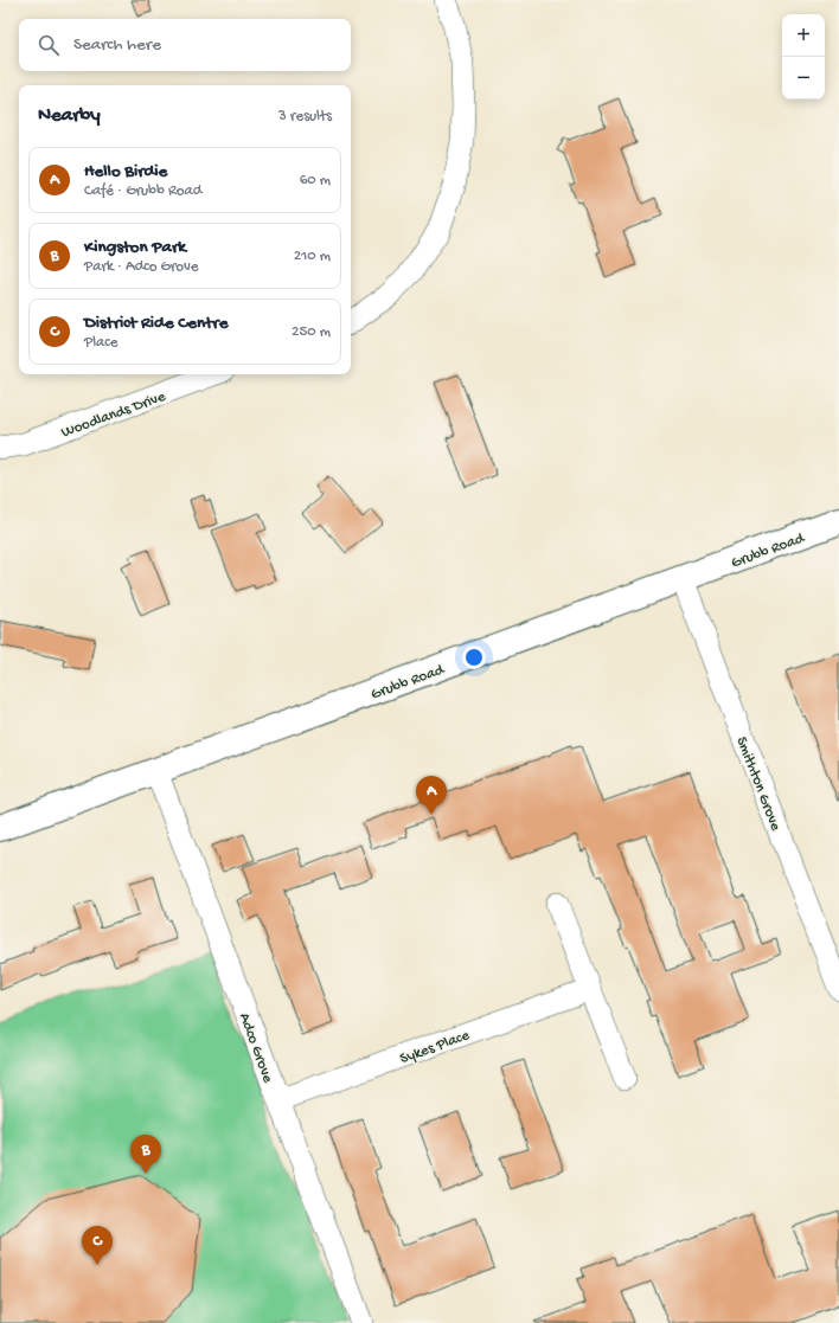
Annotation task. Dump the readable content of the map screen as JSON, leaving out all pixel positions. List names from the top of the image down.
{
  "streets": {
    "main road": ["Grubb Road"],
    "street": [
      "Woodlands Drive",
      "Smithton Grove",
      "Sykes Place",
      "Adco Grove"
    ]
  },
  "crossings": [
    ["Grubb Road", "Smithton Grove"],
    ["Grubb Road", "Adco Grove"],
    ["Sykes Place", "Adco Grove"]
  ],
  "page": {
    "map_buttons": ["+", "−"],
    "search": "Search here",
    "heading": ["Nearby", "3 results"],
    "list": [
      {
        "mark": "A",
        "name": "Hello Birdie",
        "note": "Café · Grubb Road",
        "value": "60 m"
      },
      {
        "mark": "B",
        "name": "Kingston Park",
        "note": "Park · Adco Grove",
        "value": "210 m"
      },
      {
        "mark": "C",
        "name": "District Ride Centre",
        "note": "Place",
        "value": "250 m"
      }
    ],
    "pins": ["A", "B", "C"]
  }
}
